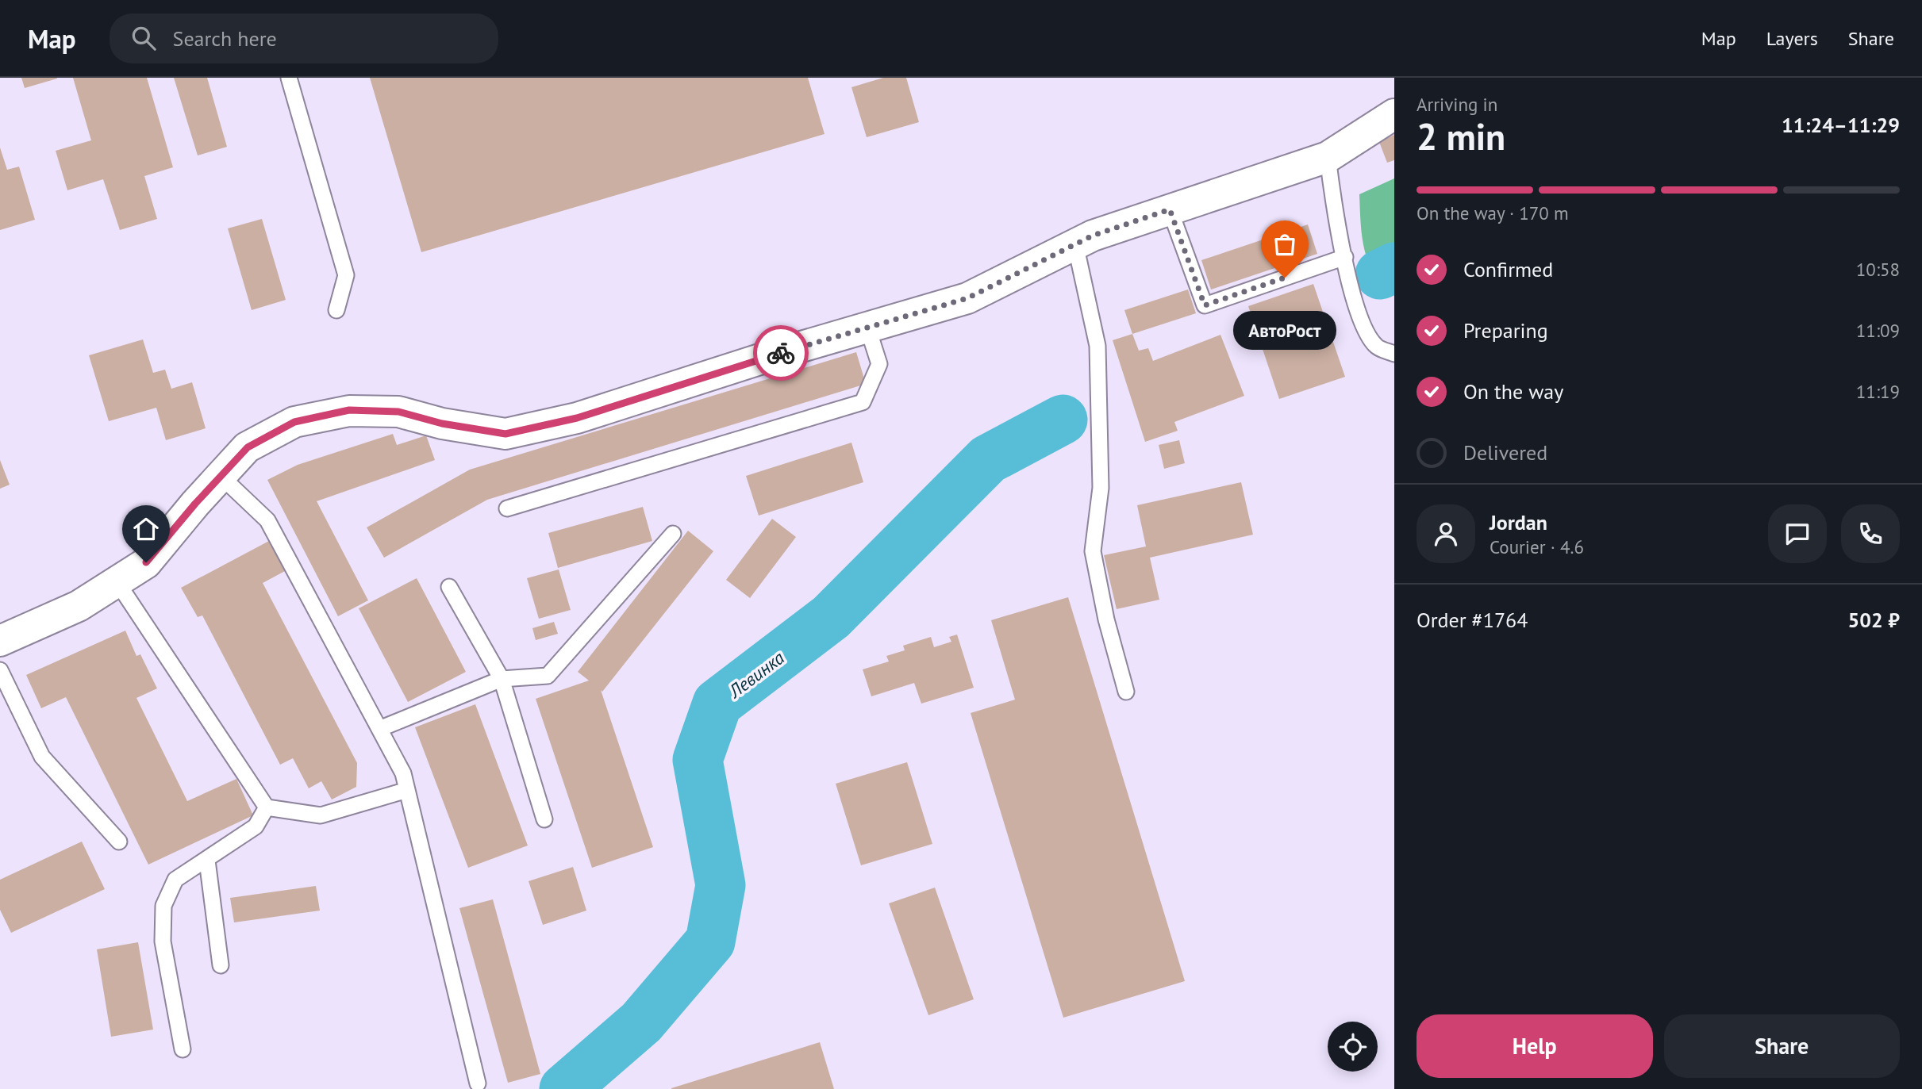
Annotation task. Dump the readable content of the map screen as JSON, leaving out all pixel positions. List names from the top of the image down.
{
  "water": ["Левинка"],
  "places": ["АвтоРост"],
  "page": {
    "header": "Map",
    "search": "Search here",
    "nav": ["Map", "Layers", "Share"],
    "heading": ["2 min", "Arriving in", "11:24–11:29"],
    "panel": [
      "Jordan",
      "Courier · 4.6",
      "Order #1764",
      "502 ₽"
    ],
    "bar": "On the way · 170 m",
    "list": [
      ["Confirmed", "10:58"],
      ["Preparing", "11:09"],
      ["On the way", "11:19"],
      "Delivered"
    ],
    "bubble": "АвтоРост",
    "buttons": ["Help", "Share"]
  }
}
